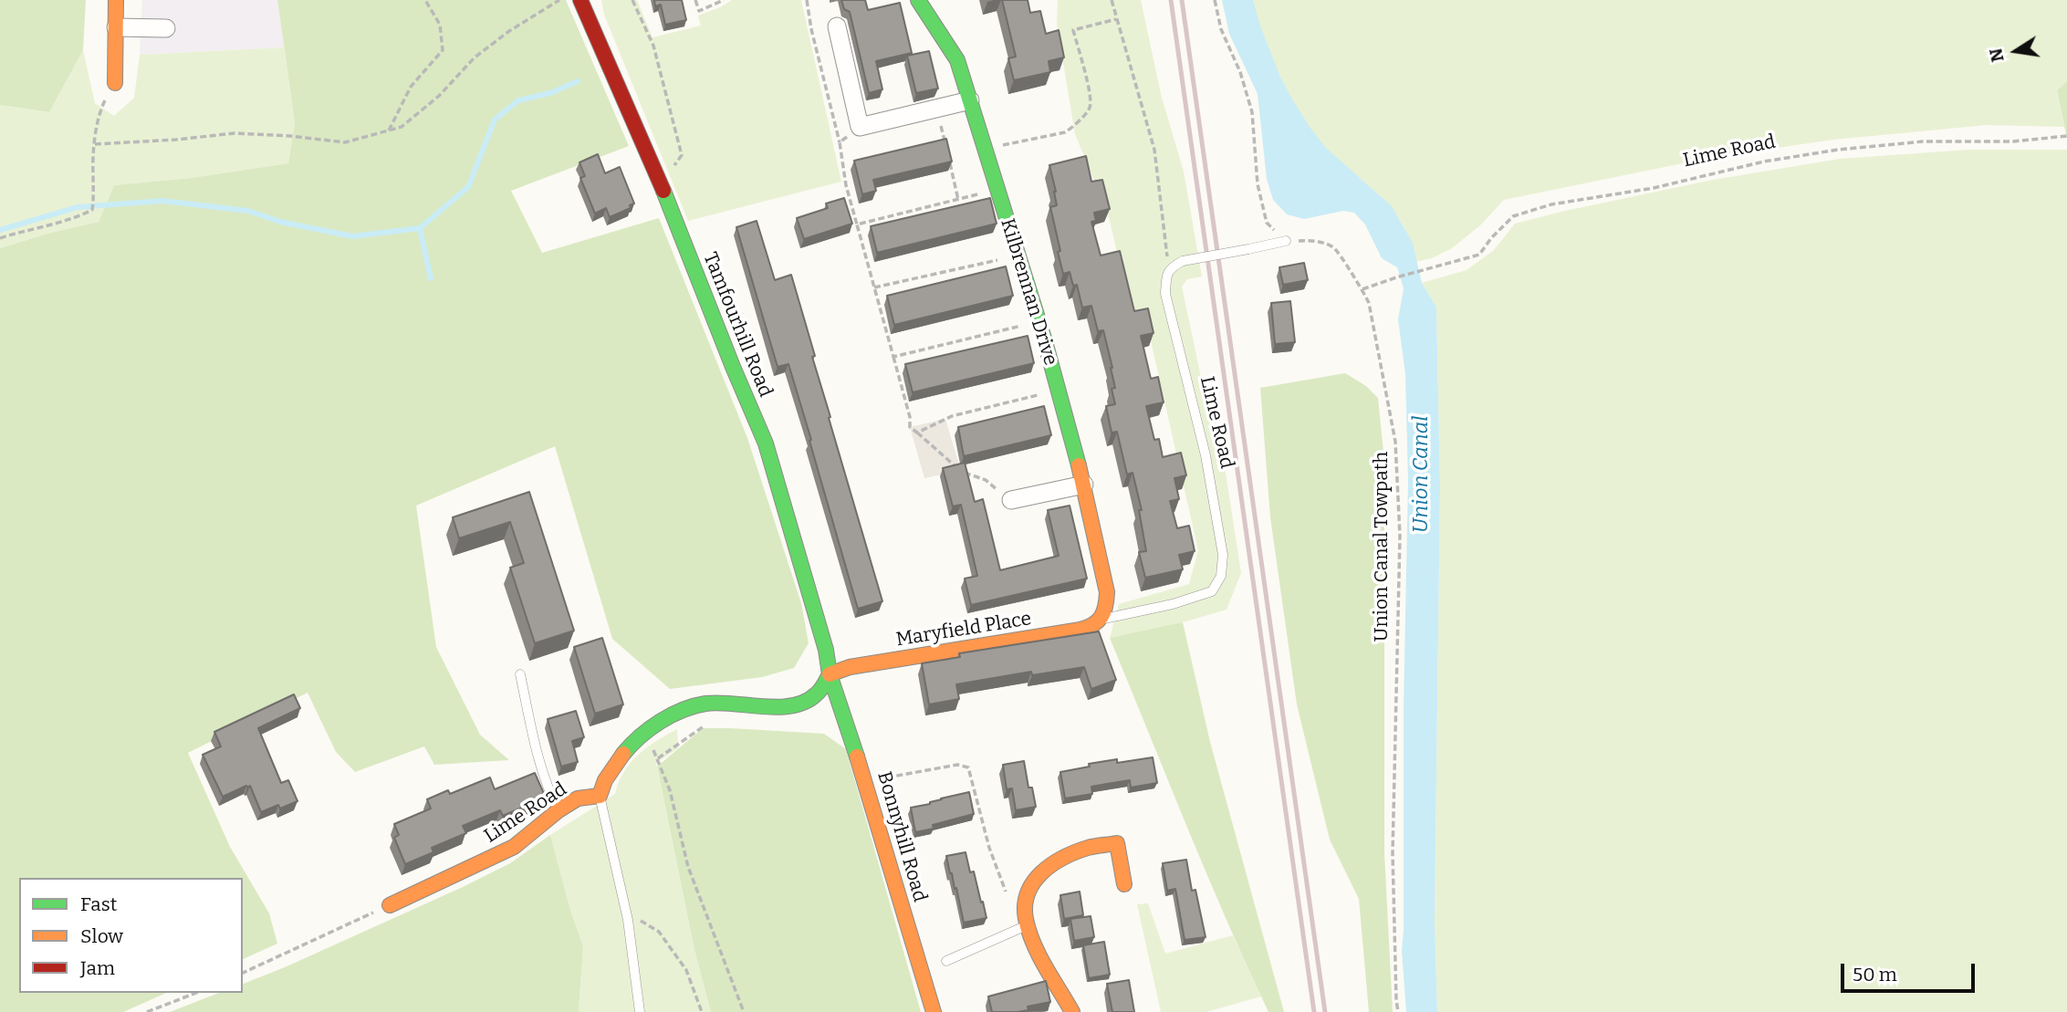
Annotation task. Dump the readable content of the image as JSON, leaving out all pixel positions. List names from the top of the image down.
{
  "streets": {
    "street": [
      "Lime Road",
      "Kilbrennan Drive",
      "Tamfourhill Road",
      "Maryfield Place",
      "Bonnyhill Road"
    ],
    "path": ["Union Canal Towpath"]
  },
  "crossings": [
    ["Lime Road", "Kilbrennan Drive"],
    ["Lime Road", "Tamfourhill Road"],
    ["Lime Road", "Union Canal Towpath"],
    ["Lime Road", "Maryfield Place"],
    ["Lime Road", "Bonnyhill Road"],
    ["Kilbrennan Drive", "Maryfield Place"],
    ["Tamfourhill Road", "Maryfield Place"],
    ["Tamfourhill Road", "Bonnyhill Road"],
    ["Maryfield Place", "Bonnyhill Road"]
  ],
  "water": ["Union Canal"],
  "legend": ["Fast", "Slow", "Jam"],
  "scale_bar": "50 m",
  "north": "left"
}
